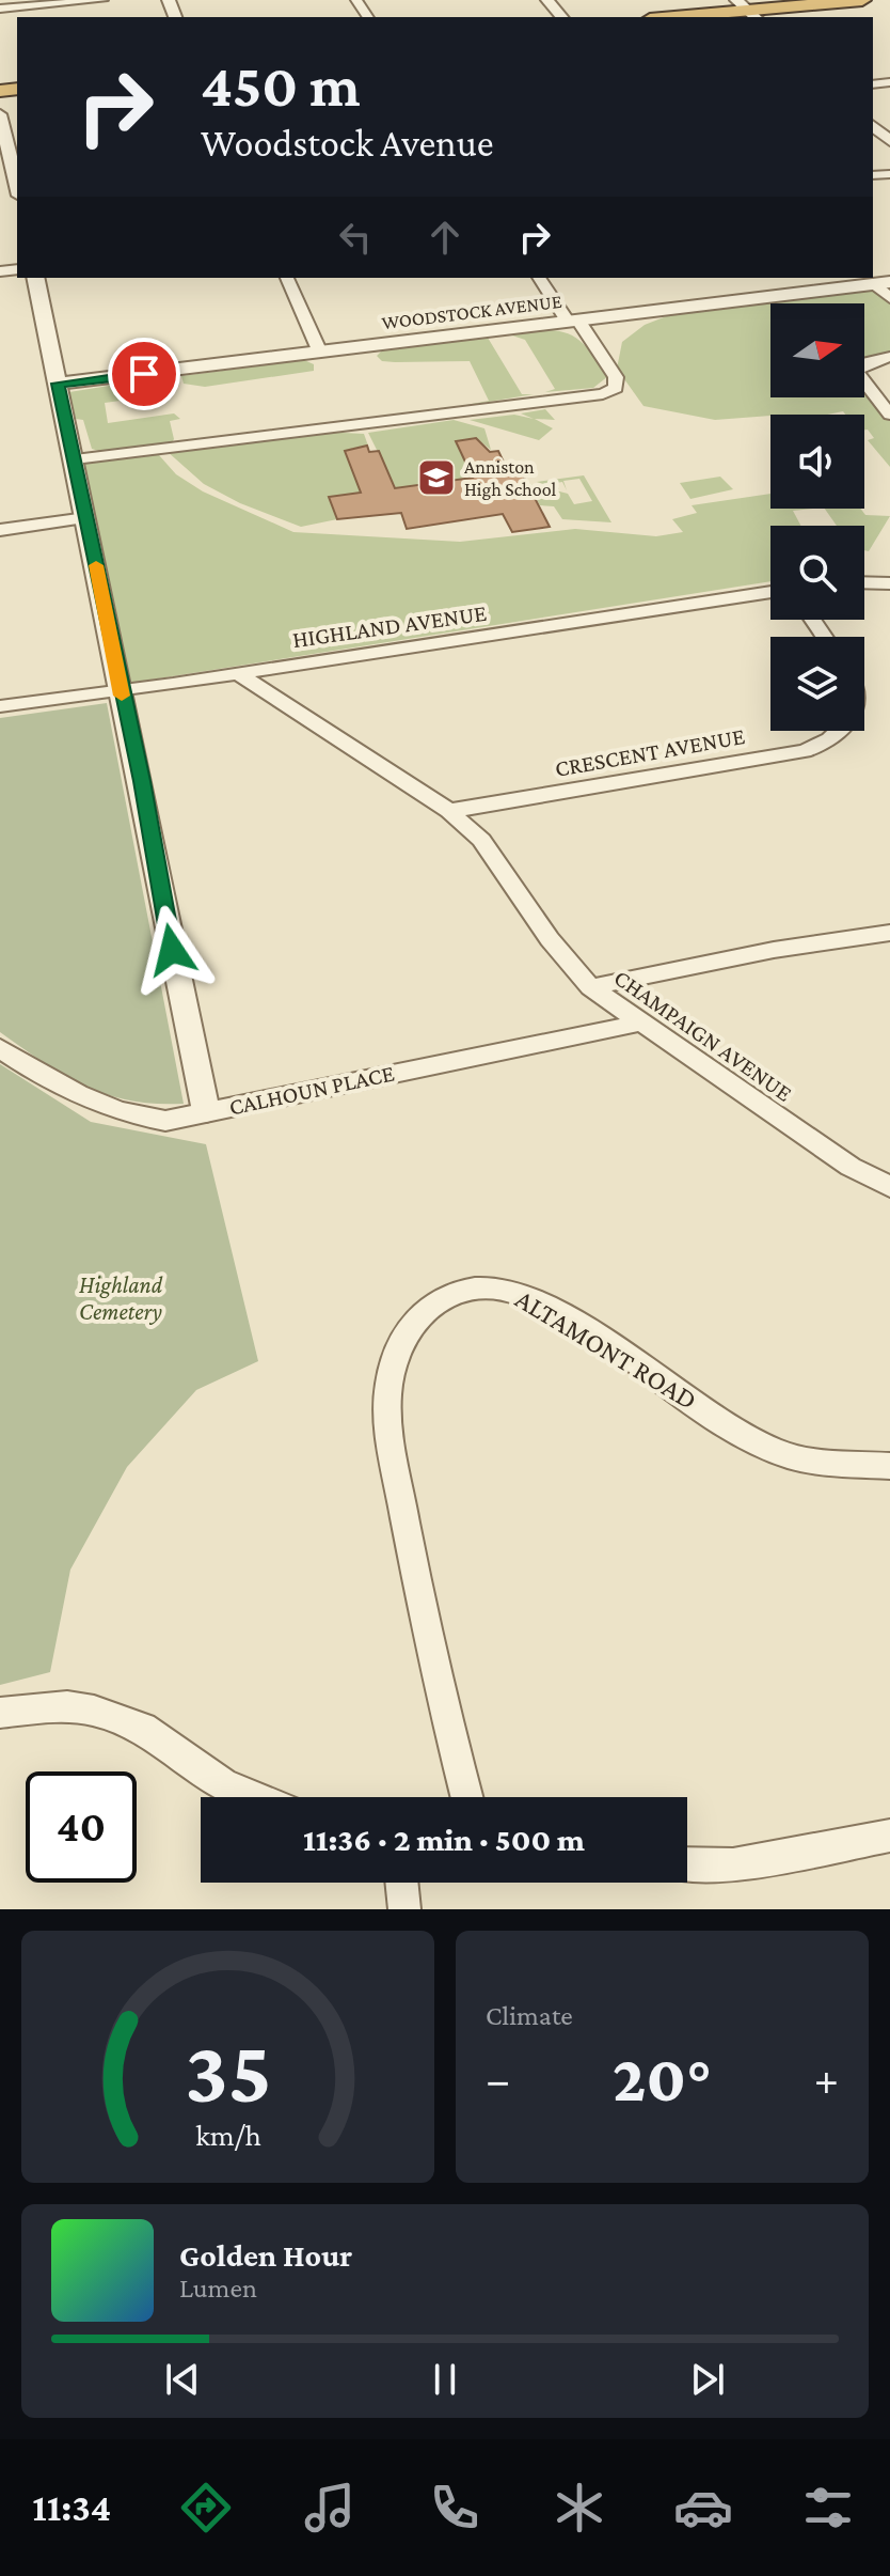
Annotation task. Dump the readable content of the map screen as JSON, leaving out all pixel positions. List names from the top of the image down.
{
  "streets": {
    "street": [
      "WOODSTOCK AVENUE",
      "HIGHLAND AVENUE",
      "CRESCENT AVENUE",
      "CHAMPAIGN AVENUE",
      "CALHOUN PLACE",
      "ALTAMONT ROAD"
    ]
  },
  "crossings": [
    ["HIGHLAND AVENUE", "CHAMPAIGN AVENUE"],
    ["CRESCENT AVENUE", "CHAMPAIGN AVENUE"],
    ["CHAMPAIGN AVENUE", "CALHOUN PLACE"]
  ],
  "parks": ["Highland Cemetery"],
  "places": {
    "school or university": ["Anniston High School"]
  },
  "north": "right",
  "page": {
    "turn": ["450 m", "Woodstock Avenue"],
    "limit": "40",
    "trip": "11:36 · 2 min · 500 m",
    "tile": "Climate",
    "heat": ["−", "20°", "+"],
    "song": ["Golden Hour", "Lumen"],
    "tabs": "11:34",
    "gauge": ["35", "km/h"]
  }
}
